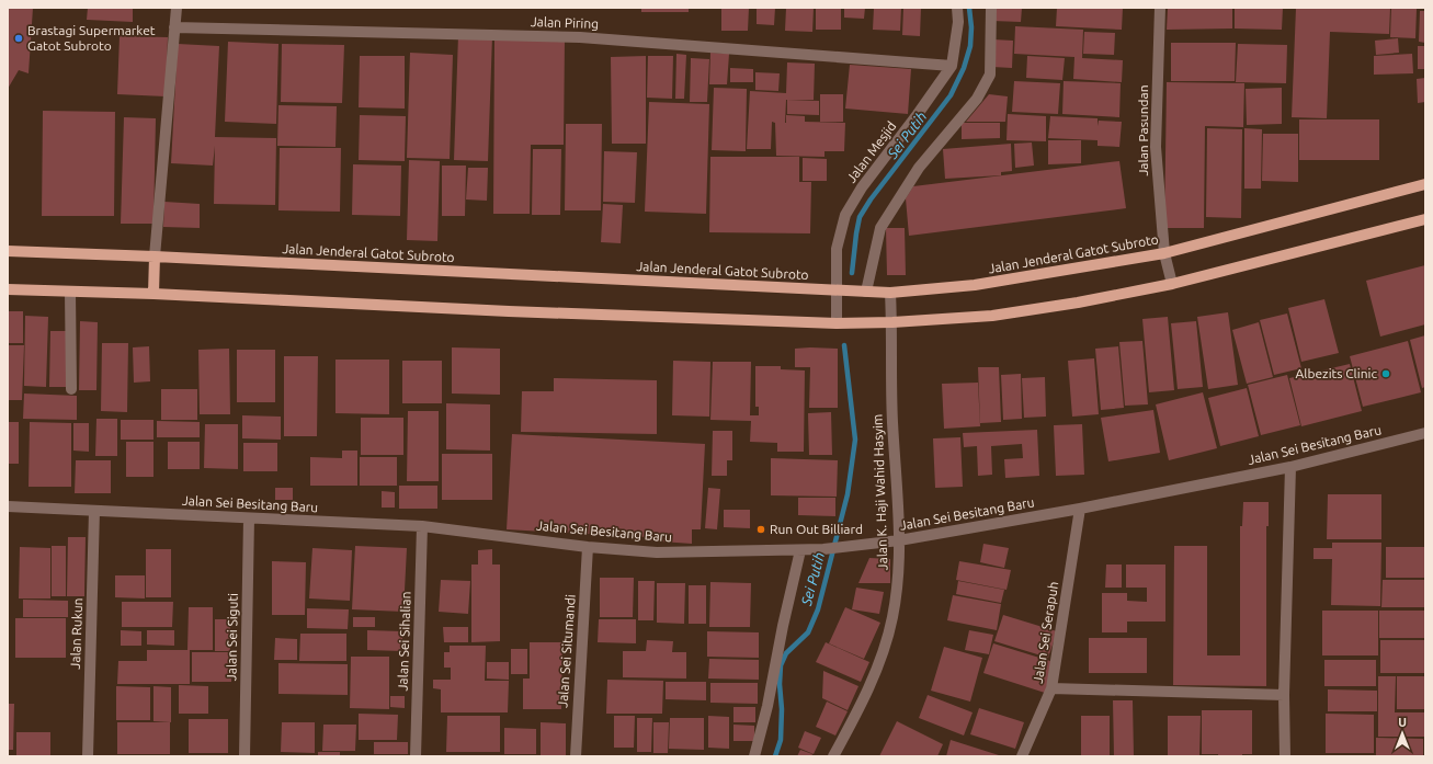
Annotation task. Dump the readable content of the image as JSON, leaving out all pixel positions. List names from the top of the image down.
{
  "streets": {
    "main road": ["Jalan Jenderal Gatot Subroto"],
    "street": [
      "Jalan Piring",
      "Jalan Pasundan",
      "Jalan Mesjid",
      "Jalan Sei Besitang Baru",
      "Jalan K. Haji Wahid Hasyim",
      "Jalan Sei Serapuh",
      "Jalan Rukun",
      "Jalan Sei Siguti",
      "Jalan Sei Sihalian",
      "Jalan Sei Situmandi"
    ]
  },
  "crossings": [
    ["Jalan Piring", "Jalan Mesjid"],
    ["Jalan Pasundan", "Jalan Jenderal Gatot Subroto"],
    ["Jalan Mesjid", "Jalan Jenderal Gatot Subroto"],
    ["Jalan Jenderal Gatot Subroto", "Jalan K. Haji Wahid Hasyim"],
    ["Jalan Sei Besitang Baru", "Jalan K. Haji Wahid Hasyim"],
    ["Jalan Sei Besitang Baru", "Jalan Sei Serapuh"],
    ["Jalan Sei Besitang Baru", "Jalan Rukun"],
    ["Jalan Sei Besitang Baru", "Jalan Sei Siguti"],
    ["Jalan Sei Besitang Baru", "Jalan Sei Sihalian"],
    ["Jalan Sei Besitang Baru", "Jalan Sei Situmandi"]
  ],
  "water": ["Sei Putih"],
  "places": ["Brastagi Supermarket Gatot Subroto", "Albezits Clinic", "Run Out Billiard"],
  "north": "top"
}
